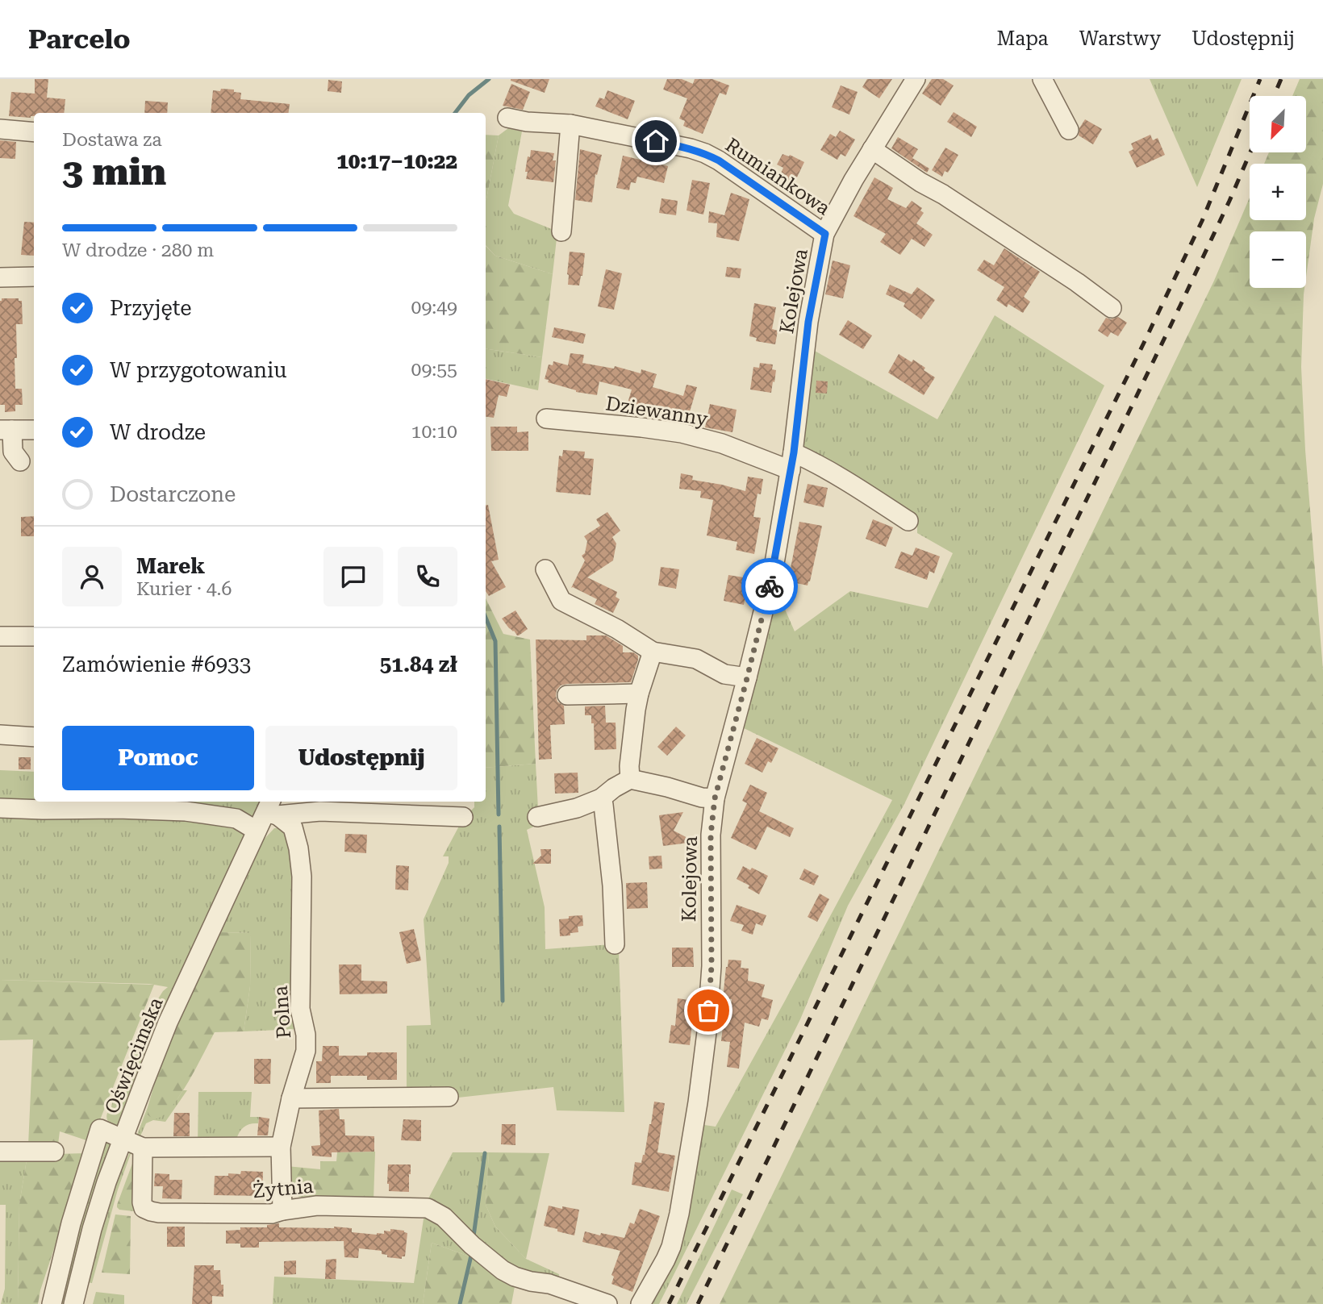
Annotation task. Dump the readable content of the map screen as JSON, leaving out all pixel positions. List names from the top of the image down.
{
  "streets": {
    "street": [
      "Rumiankowa",
      "Kolejowa",
      "Dziewanny",
      "Polna",
      "Oświęcimska",
      "Żytnia"
    ]
  },
  "crossings": [
    ["Rumiankowa", "Kolejowa"],
    ["Kolejowa", "Dziewanny"],
    ["Polna", "Oświęcimska"],
    ["Polna", "Żytnia"]
  ],
  "north": "bottom left",
  "page": {
    "header": "Parcelo",
    "nav": ["Mapa", "Warstwy", "Udostępnij"],
    "map_buttons": ["+", "−"],
    "heading": ["3 min", "Dostawa za", "10:17–10:22"],
    "panel": [
      "Marek",
      "Kurier · 4.6",
      "Zamówienie #6933",
      "51.84 zł"
    ],
    "bar": "W drodze · 280 m",
    "list": [
      ["Przyjęte", "09:49"],
      ["W przygotowaniu", "09:55"],
      ["W drodze", "10:10"],
      "Dostarczone"
    ],
    "buttons": ["Pomoc", "Udostępnij"]
  }
}
